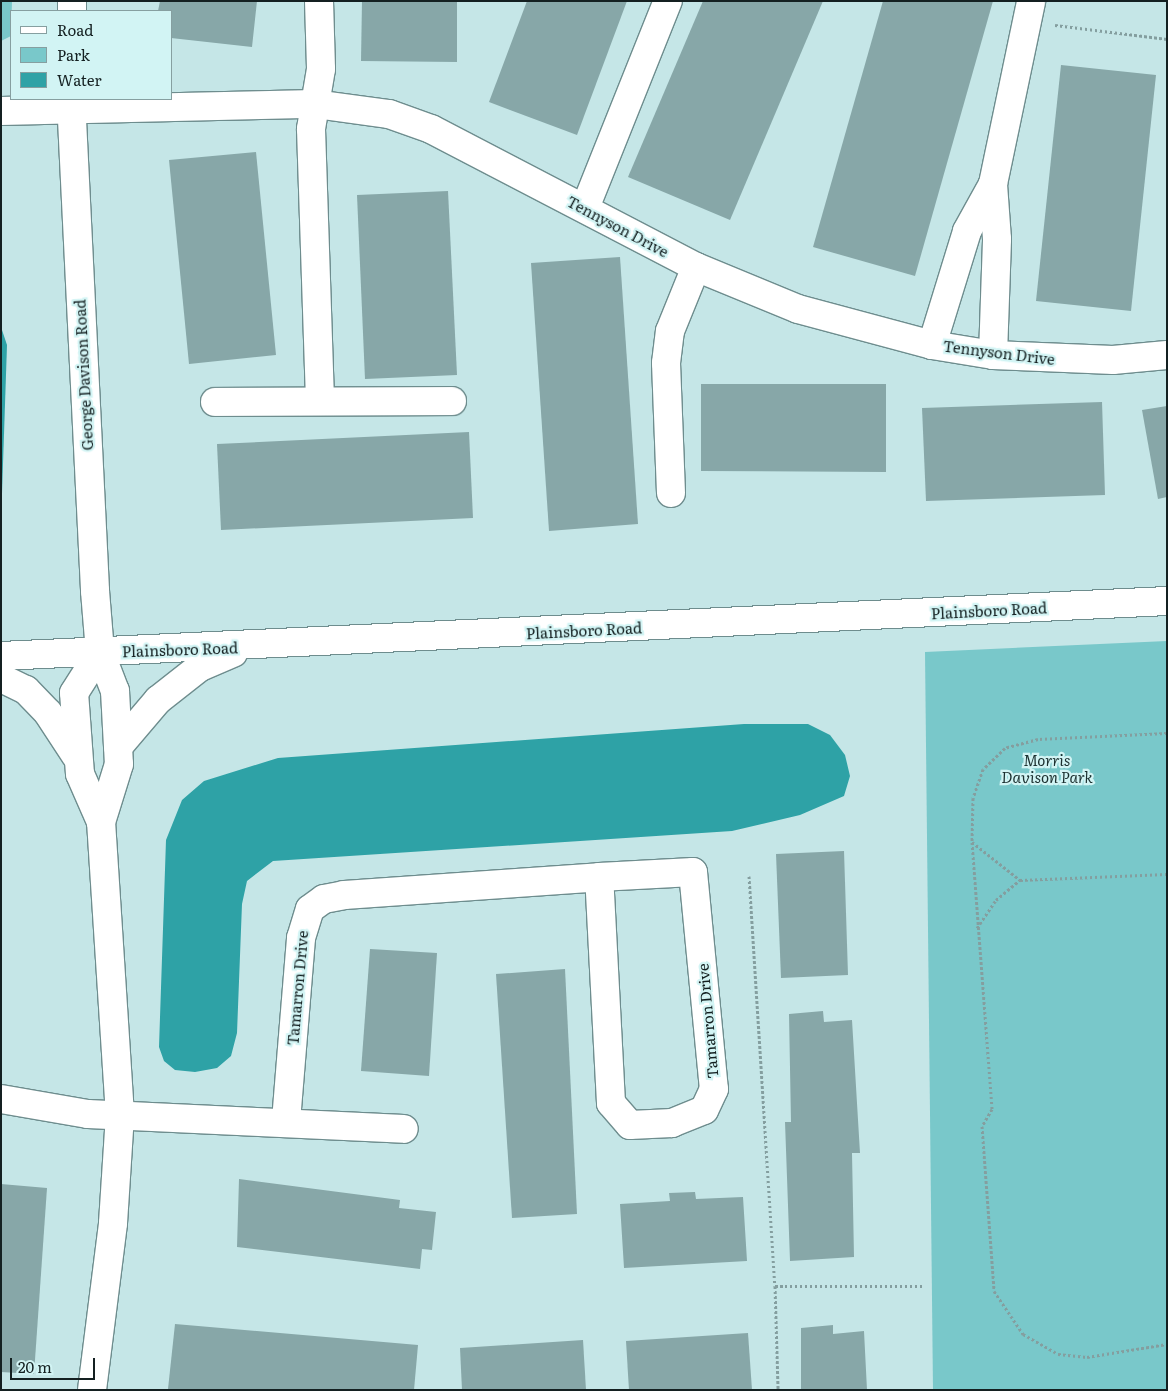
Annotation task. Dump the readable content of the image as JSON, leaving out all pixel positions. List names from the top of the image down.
{
  "streets": {
    "street": [
      "Tennyson Drive",
      "George Davison Road",
      "Plainsboro Road",
      "Tamarron Drive"
    ]
  },
  "crossings": [
    ["Tennyson Drive", "George Davison Road"],
    ["George Davison Road", "Plainsboro Road"]
  ],
  "parks": ["Morris Davison Park"],
  "legend": ["Road", "Park", "Water"],
  "scale_bar": "20 m"
}
